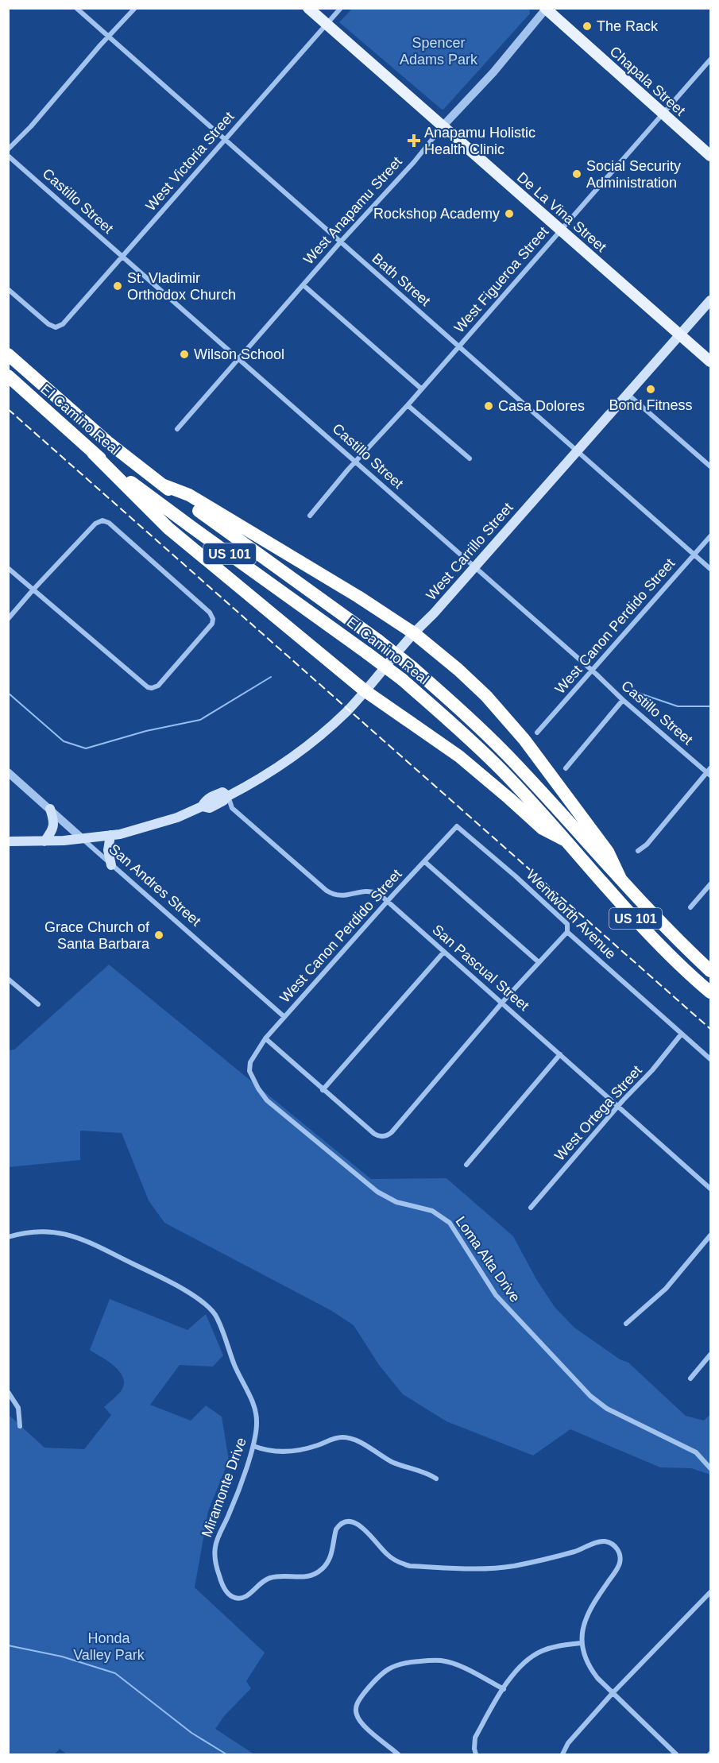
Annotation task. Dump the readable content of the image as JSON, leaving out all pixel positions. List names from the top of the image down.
{
  "streets": {
    "highway": ["El Camino Real", "US 101"],
    "main road": ["Chapala Street", "De La Vina Street", "West Carrillo Street"],
    "street": [
      "West Victoria Street",
      "Castillo Street",
      "West Anapamu Street",
      "Bath Street",
      "West Figueroa Street",
      "West Canon Perdido Street",
      "San Andres Street",
      "Wentworth Avenue",
      "San Pascual Street",
      "West Ortega Street",
      "Loma Alta Drive",
      "Miramonte Drive"
    ]
  },
  "crossings": [
    ["Chapala Street", "West Anapamu Street"],
    ["Chapala Street", "West Figueroa Street"],
    ["West Victoria Street", "Castillo Street"],
    ["West Victoria Street", "De La Vina Street"],
    ["West Victoria Street", "Bath Street"],
    ["Castillo Street", "West Anapamu Street"],
    ["Castillo Street", "West Figueroa Street"],
    ["Castillo Street", "West Carrillo Street"],
    ["Castillo Street", "West Canon Perdido Street"],
    ["West Anapamu Street", "De La Vina Street"],
    ["West Anapamu Street", "Bath Street"],
    ["De La Vina Street", "West Figueroa Street"],
    ["De La Vina Street", "West Carrillo Street"],
    ["Bath Street", "West Figueroa Street"],
    ["Bath Street", "West Carrillo Street"],
    ["Bath Street", "West Canon Perdido Street"],
    ["West Carrillo Street", "San Andres Street"],
    ["West Carrillo Street", "San Pascual Street"],
    ["West Canon Perdido Street", "San Andres Street"],
    ["West Canon Perdido Street", "Wentworth Avenue"],
    ["West Canon Perdido Street", "San Pascual Street"],
    ["West Canon Perdido Street", "Loma Alta Drive"],
    ["Wentworth Avenue", "West Ortega Street"],
    ["San Pascual Street", "West Ortega Street"]
  ],
  "parks": ["Spencer Adams Park", "Honda Valley Park"],
  "places": {
    "other": [
      "The Rack",
      "Social Security Administration",
      "Rockshop Academy",
      "St. Vladimir Orthodox Church",
      "Wilson School",
      "Bond Fitness",
      "Casa Dolores",
      "Grace Church of Santa Barbara"
    ],
    "health": ["Anapamu Holistic Health Clinic"]
  }
}
